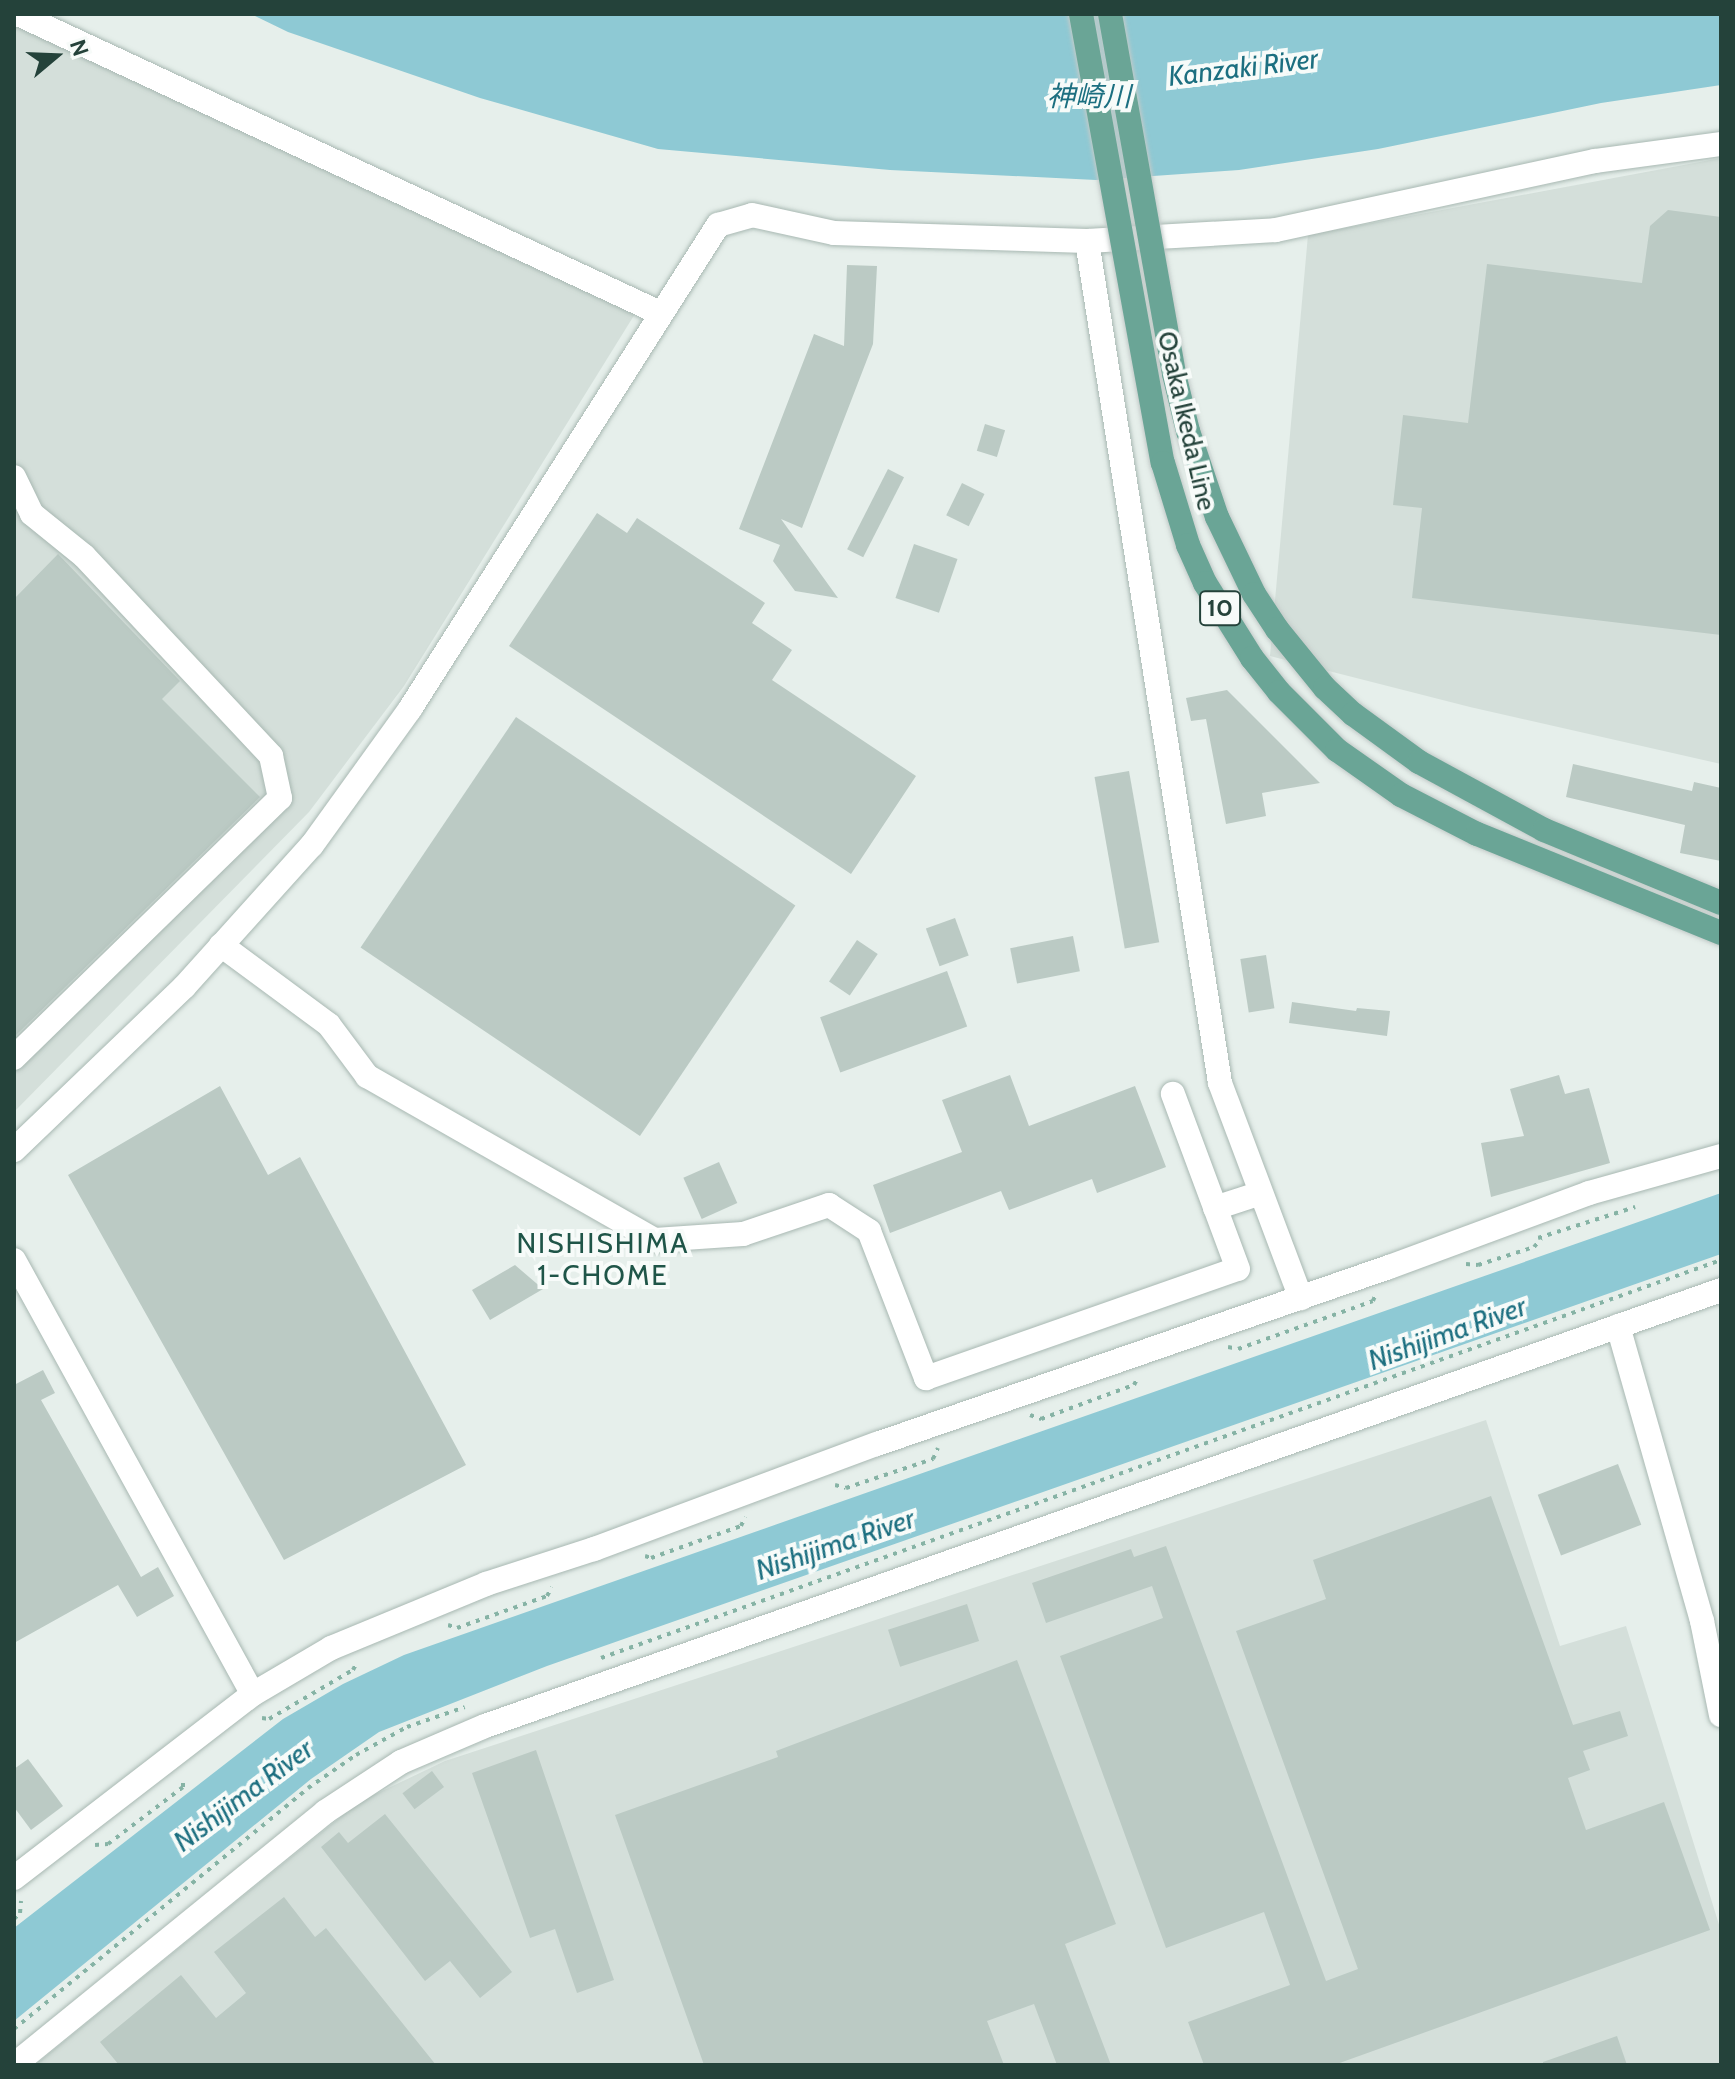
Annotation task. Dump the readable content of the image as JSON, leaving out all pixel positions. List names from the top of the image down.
{
  "streets": {
    "main road": ["Osaka Ikeda Line", "10"]
  },
  "districts": ["NISHISHIMA 1-CHOME"],
  "water": ["Kanzaki River", "神崎川", "Nishijima River"],
  "north": "right"
}
